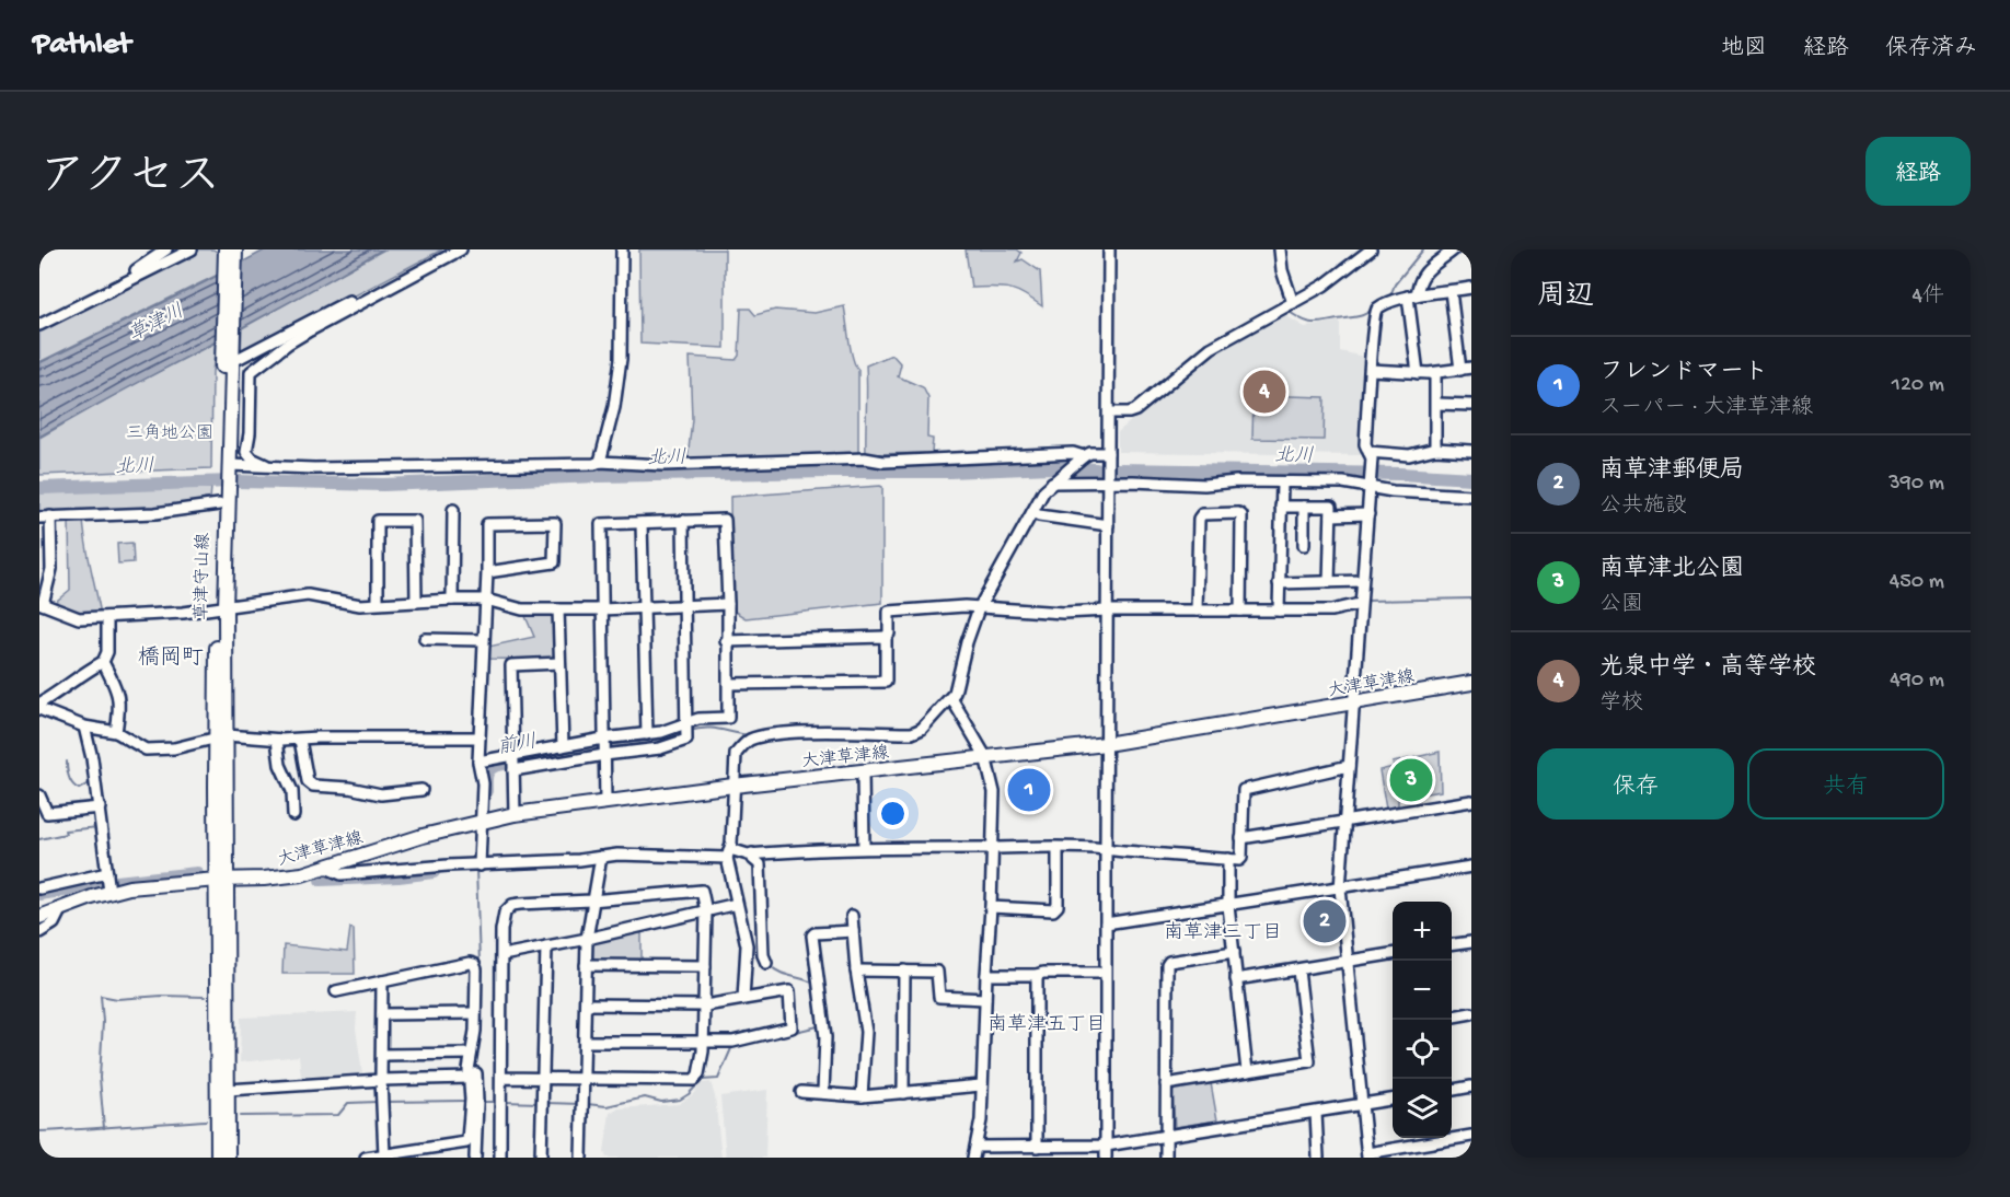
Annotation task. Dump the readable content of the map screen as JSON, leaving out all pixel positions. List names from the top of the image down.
{
  "streets": {
    "main road": ["草津守山線", "大津草津線"]
  },
  "crossings": [
    ["草津守山線", "大津草津線"]
  ],
  "districts": ["橋岡町", "南草津三丁目", "南草津五丁目"],
  "water": ["草津川", "北川", "前川"],
  "parks": ["三角地公園"],
  "page": {
    "header": "Pathlet",
    "nav": ["地図", "経路", "保存済み"],
    "title": "アクセス",
    "buttons": [
      "経路",
      ["保存", "共有"]
    ],
    "heading": ["周辺", "4件"],
    "list": [
      {
        "mark": "1",
        "name": "フレンドマート",
        "note": "スーパー · 大津草津線",
        "value": "120 m"
      },
      {
        "mark": "2",
        "name": "南草津郵便局",
        "note": "公共施設",
        "value": "390 m"
      },
      {
        "mark": "3",
        "name": "南草津北公園",
        "note": "公園",
        "value": "450 m"
      },
      {
        "mark": "4",
        "name": "光泉中学・高等学校",
        "note": "学校",
        "value": "490 m"
      }
    ],
    "pins": [
      "4",
      "3",
      "1",
      "2"
    ],
    "map_buttons": ["+", "−"]
  }
}
